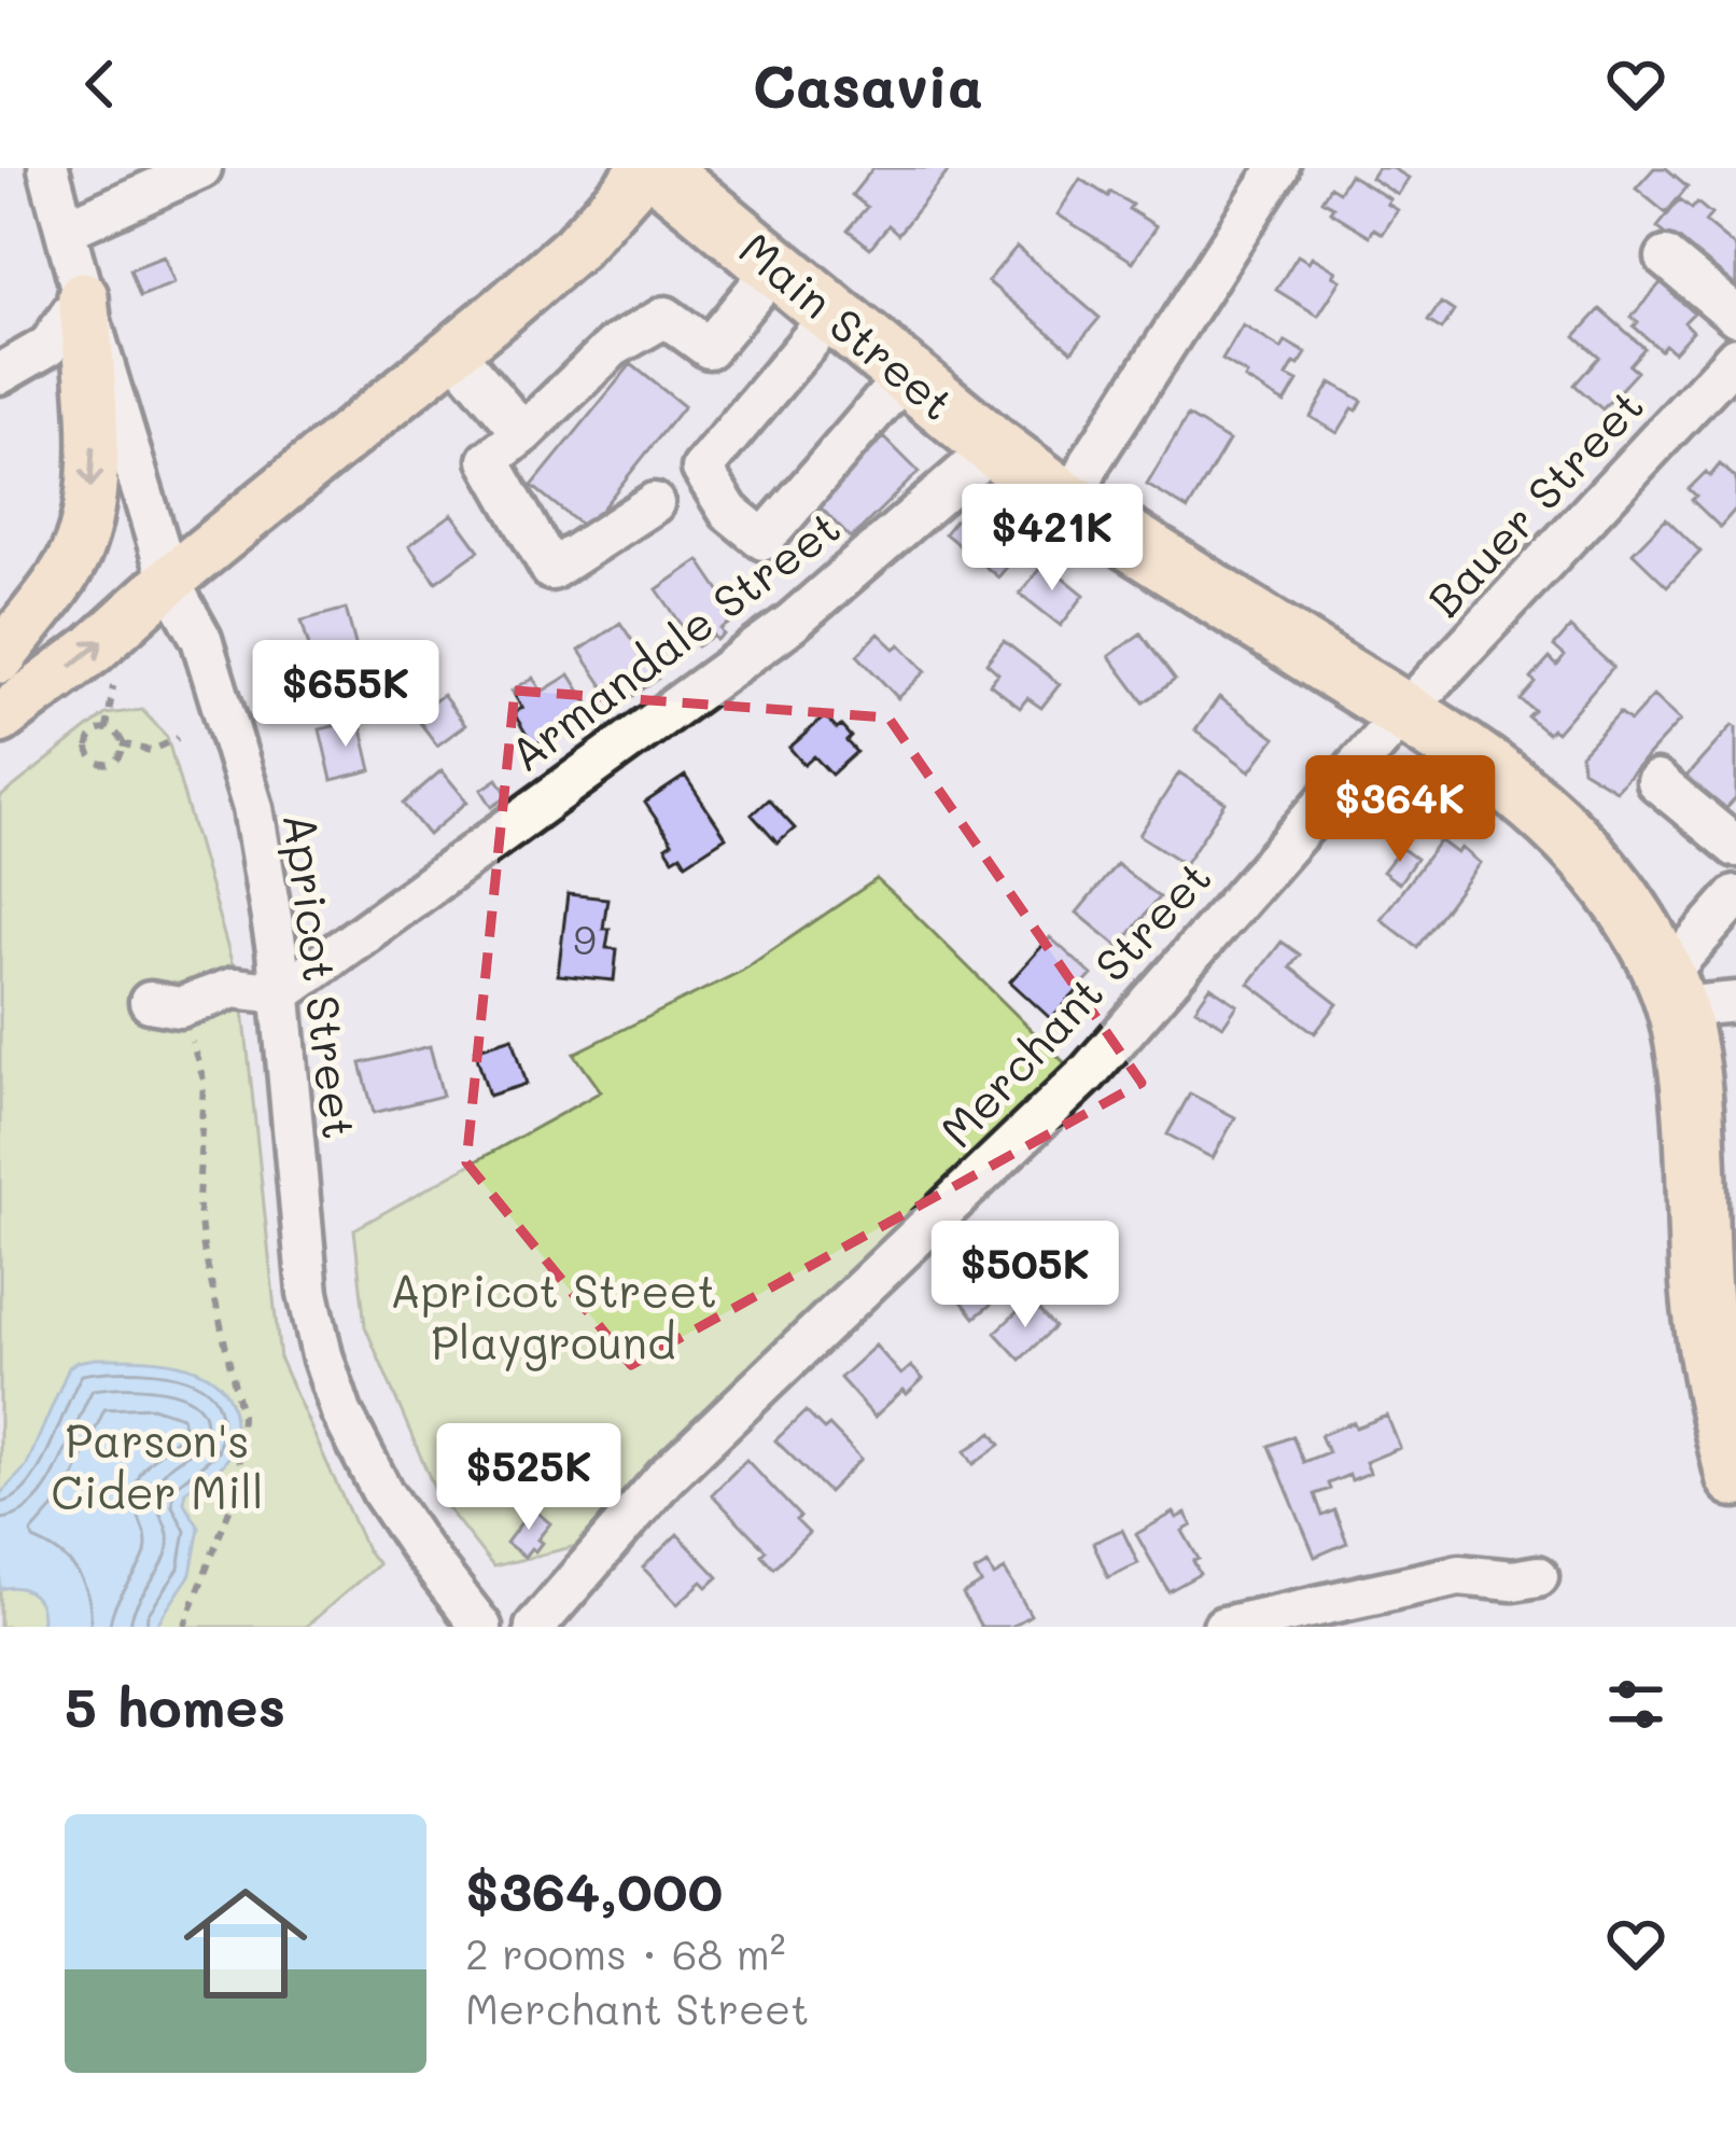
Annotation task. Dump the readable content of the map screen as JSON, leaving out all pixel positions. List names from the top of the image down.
{
  "streets": {
    "highway": ["Main Street"],
    "street": [
      "Bauer Street",
      "Armandale Street",
      "Apricot Street",
      "Merchant Street"
    ]
  },
  "crossings": [
    ["Main Street", "Bauer Street"],
    ["Main Street", "Armandale Street"],
    ["Main Street", "Merchant Street"],
    ["Bauer Street", "Merchant Street"],
    ["Armandale Street", "Apricot Street"]
  ],
  "parks": ["Apricot Street Playground", "Parson's Cider Mill"],
  "house_numbers": ["9"],
  "page": {
    "header": "Casavia",
    "price": [
      "$421K",
      "$655K",
      "$364K",
      "$505K",
      "$525K"
    ],
    "heading": "5 homes",
    "list": [
      {
        "name": "$364,000",
        "note": "2 rooms · 68 m² · Merchant Street"
      }
    ]
  }
}
